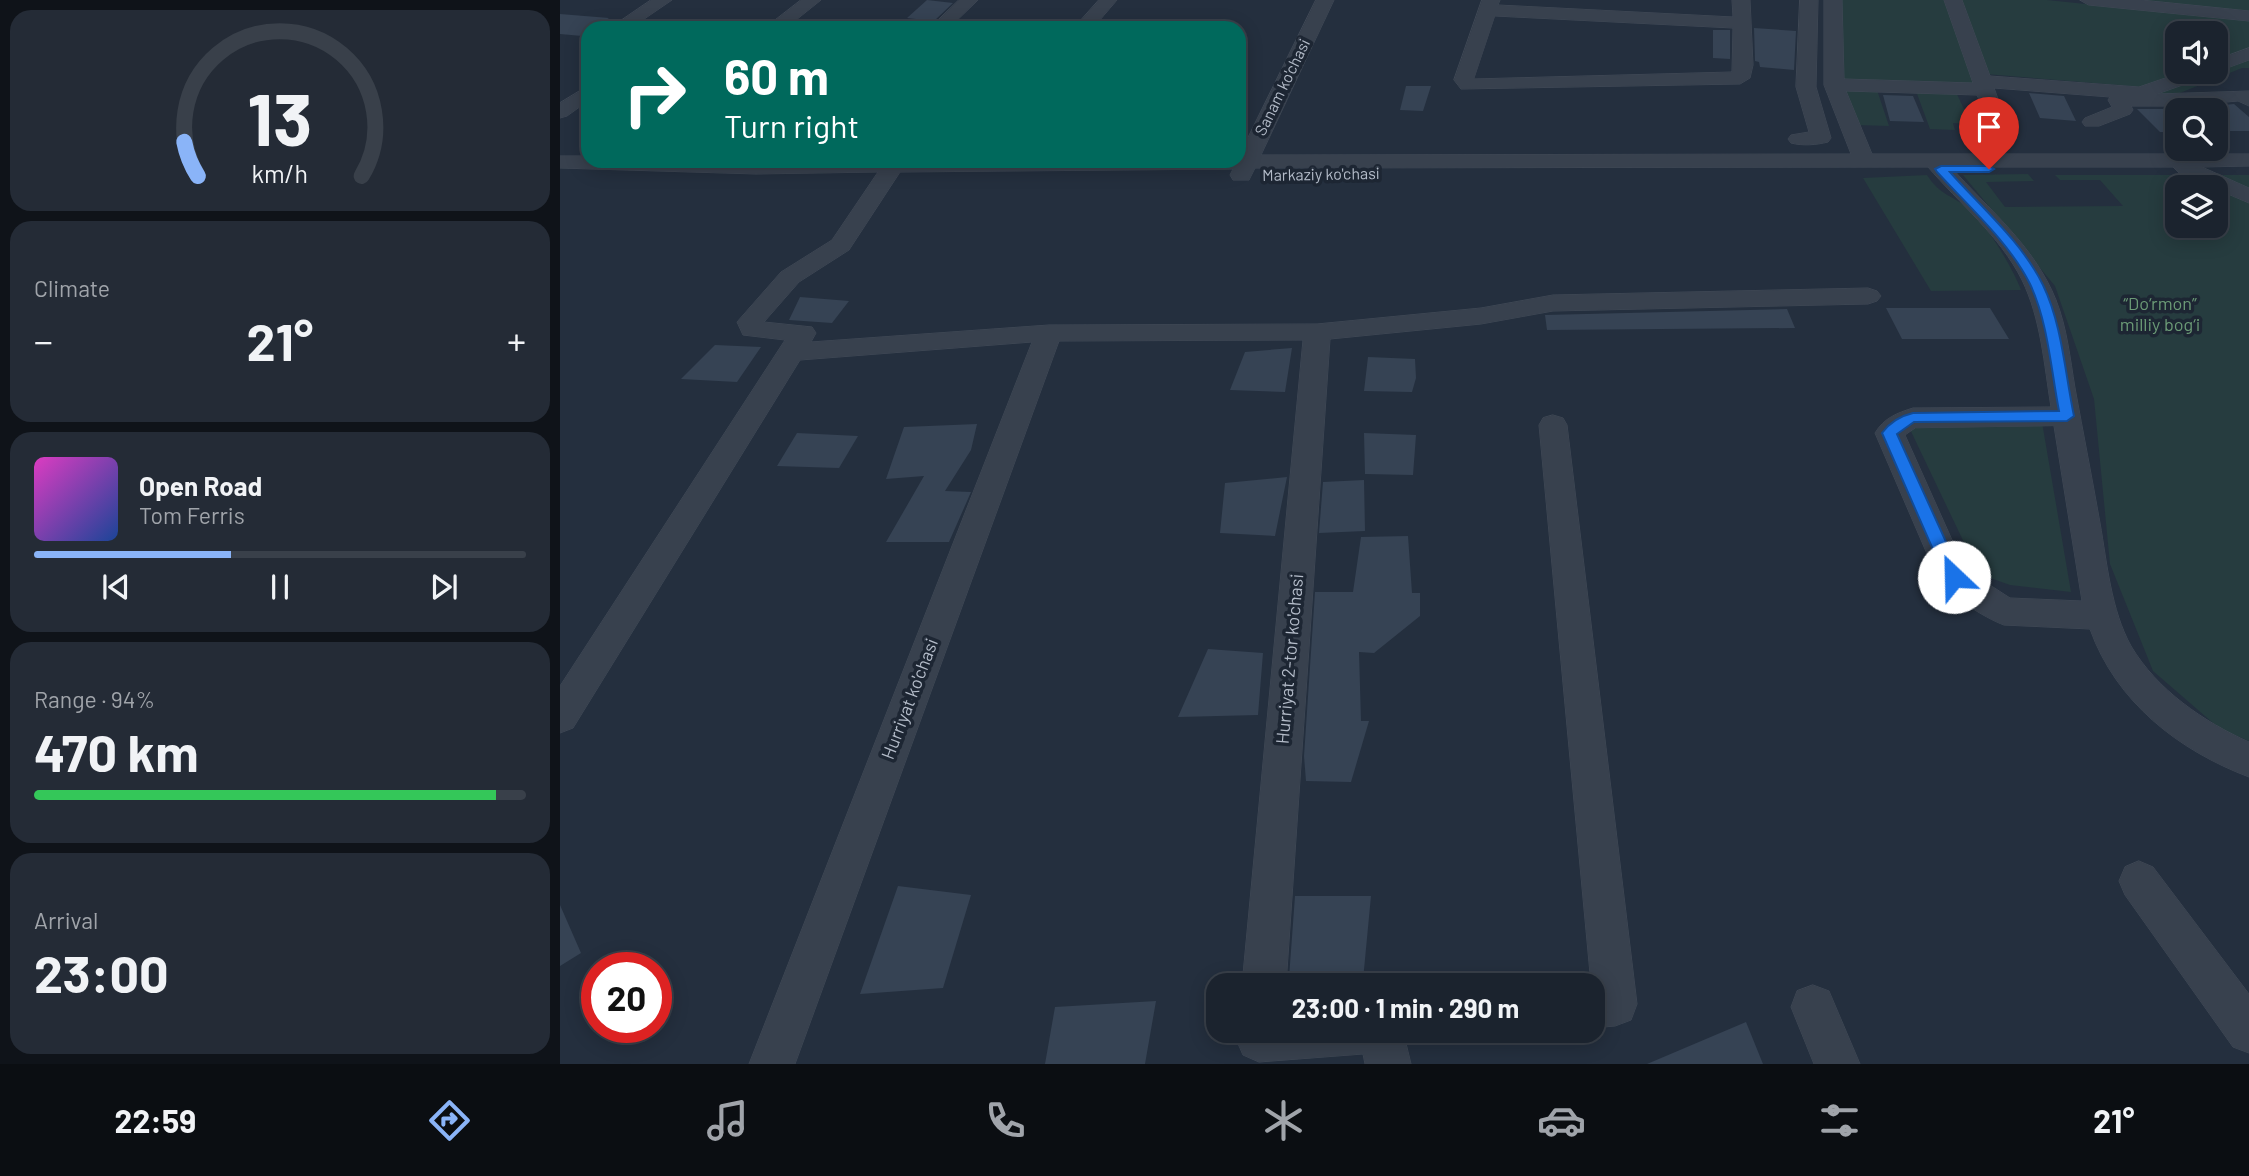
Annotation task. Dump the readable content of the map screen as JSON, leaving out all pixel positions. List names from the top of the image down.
{
  "streets": {
    "street": [
      "Sanam ko'chasi",
      "Markaziy ko'chasi",
      "Hurriyat 2-tor ko'chasi",
      "Hurriyat ko'chasi"
    ]
  },
  "parks": ["“Do‘rmon” milliy bog‘i"],
  "page": {
    "turn": ["60 m", "Turn right"],
    "tile": [
      "Climate",
      ["Range · 94%", "470 km"],
      ["Arrival", "23:00"]
    ],
    "heat": ["−", "21°", "+"],
    "song": ["Open Road", "Tom Ferris"],
    "limit": "20",
    "trip": "23:00 · 1 min · 290 m",
    "tabs": ["22:59", "21°"],
    "gauge": ["13", "km/h"]
  }
}
